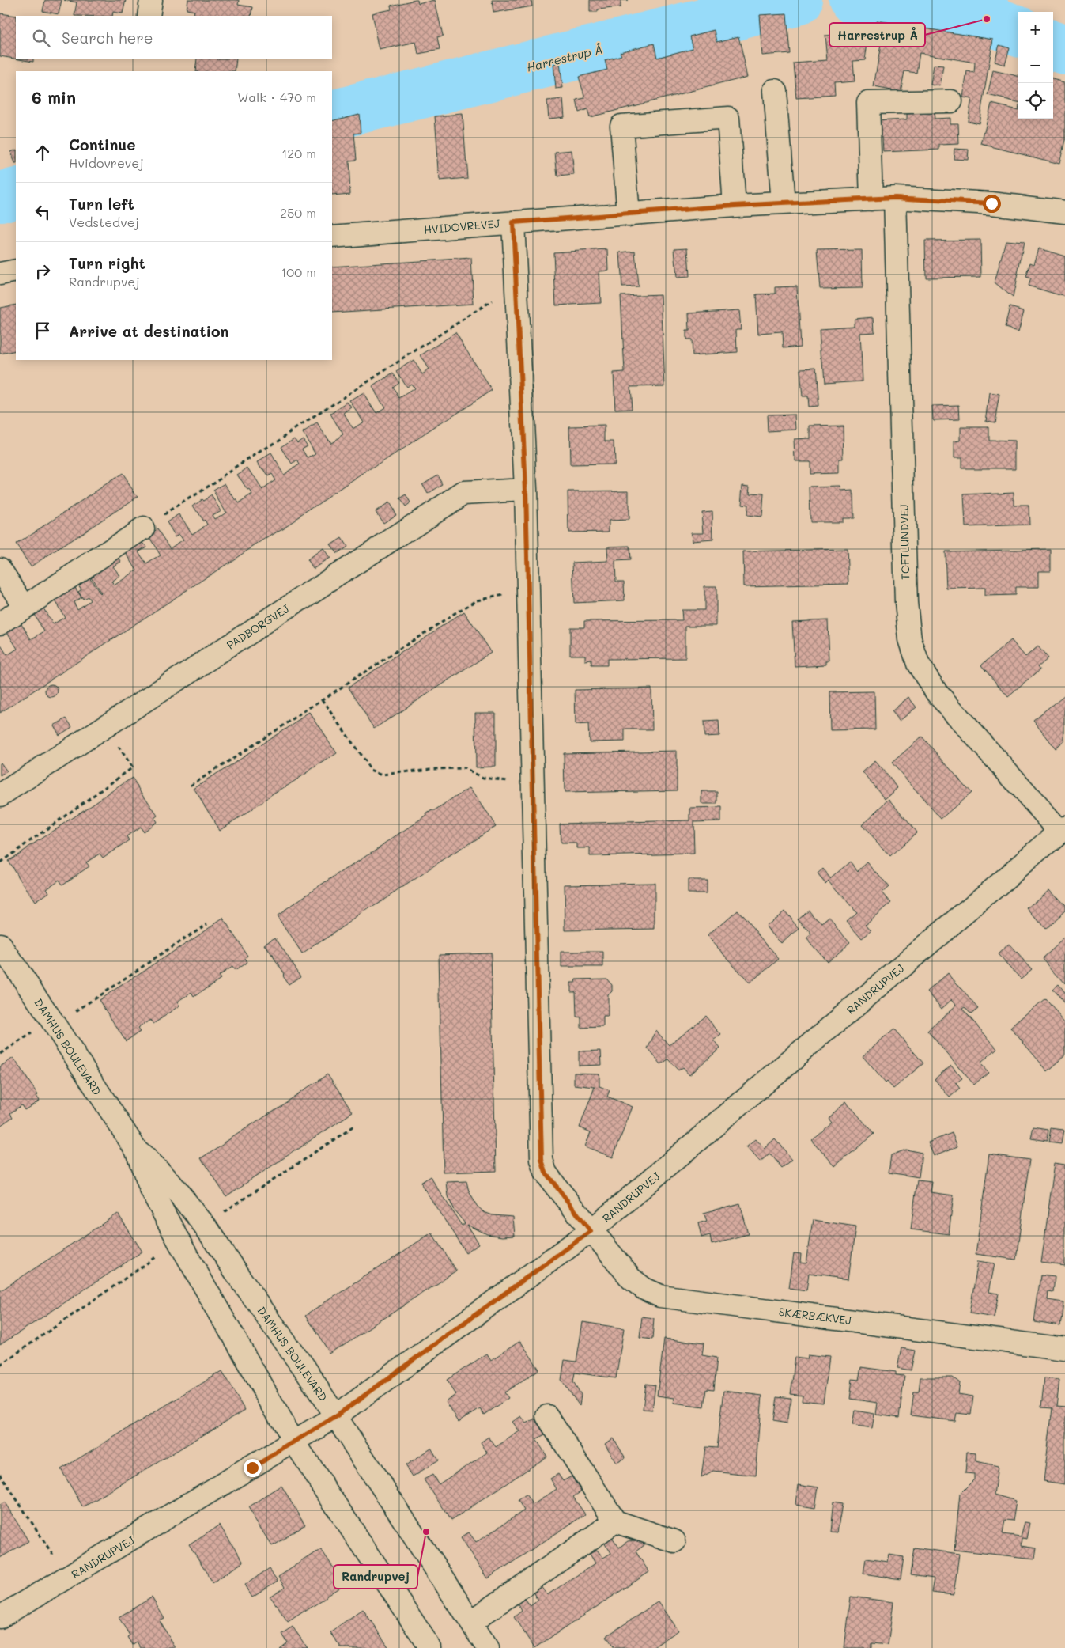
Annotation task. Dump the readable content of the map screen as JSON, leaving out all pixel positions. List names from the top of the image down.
{
  "streets": {
    "street": [
      "HVIDOVREVEJ",
      "TOFTLUNDVEJ",
      "PADBORGVEJ",
      "RANDRUPVEJ",
      "DAMHUS BOULEVARD",
      "SKÆRBÆKVEJ"
    ]
  },
  "crossings": [
    ["HVIDOVREVEJ", "TOFTLUNDVEJ"],
    ["HVIDOVREVEJ", "SKÆRBÆKVEJ"],
    ["TOFTLUNDVEJ", "RANDRUPVEJ"],
    ["PADBORGVEJ", "SKÆRBÆKVEJ"],
    ["RANDRUPVEJ", "DAMHUS BOULEVARD"],
    ["RANDRUPVEJ", "SKÆRBÆKVEJ"]
  ],
  "water": ["Harrestrup Å"],
  "places": ["Harrestrup Å", "Randrupvej"],
  "page": {
    "map_buttons": ["+", "−"],
    "search": "Search here",
    "heading": ["6 min", "Walk · 470 m"],
    "list": [
      ["Continue", "Hvidovrevej", "120 m"],
      ["Turn left", "Vedstedvej", "250 m"],
      ["Turn right", "Randrupvej", "100 m"],
      "Arrive at destination"
    ]
  }
}
